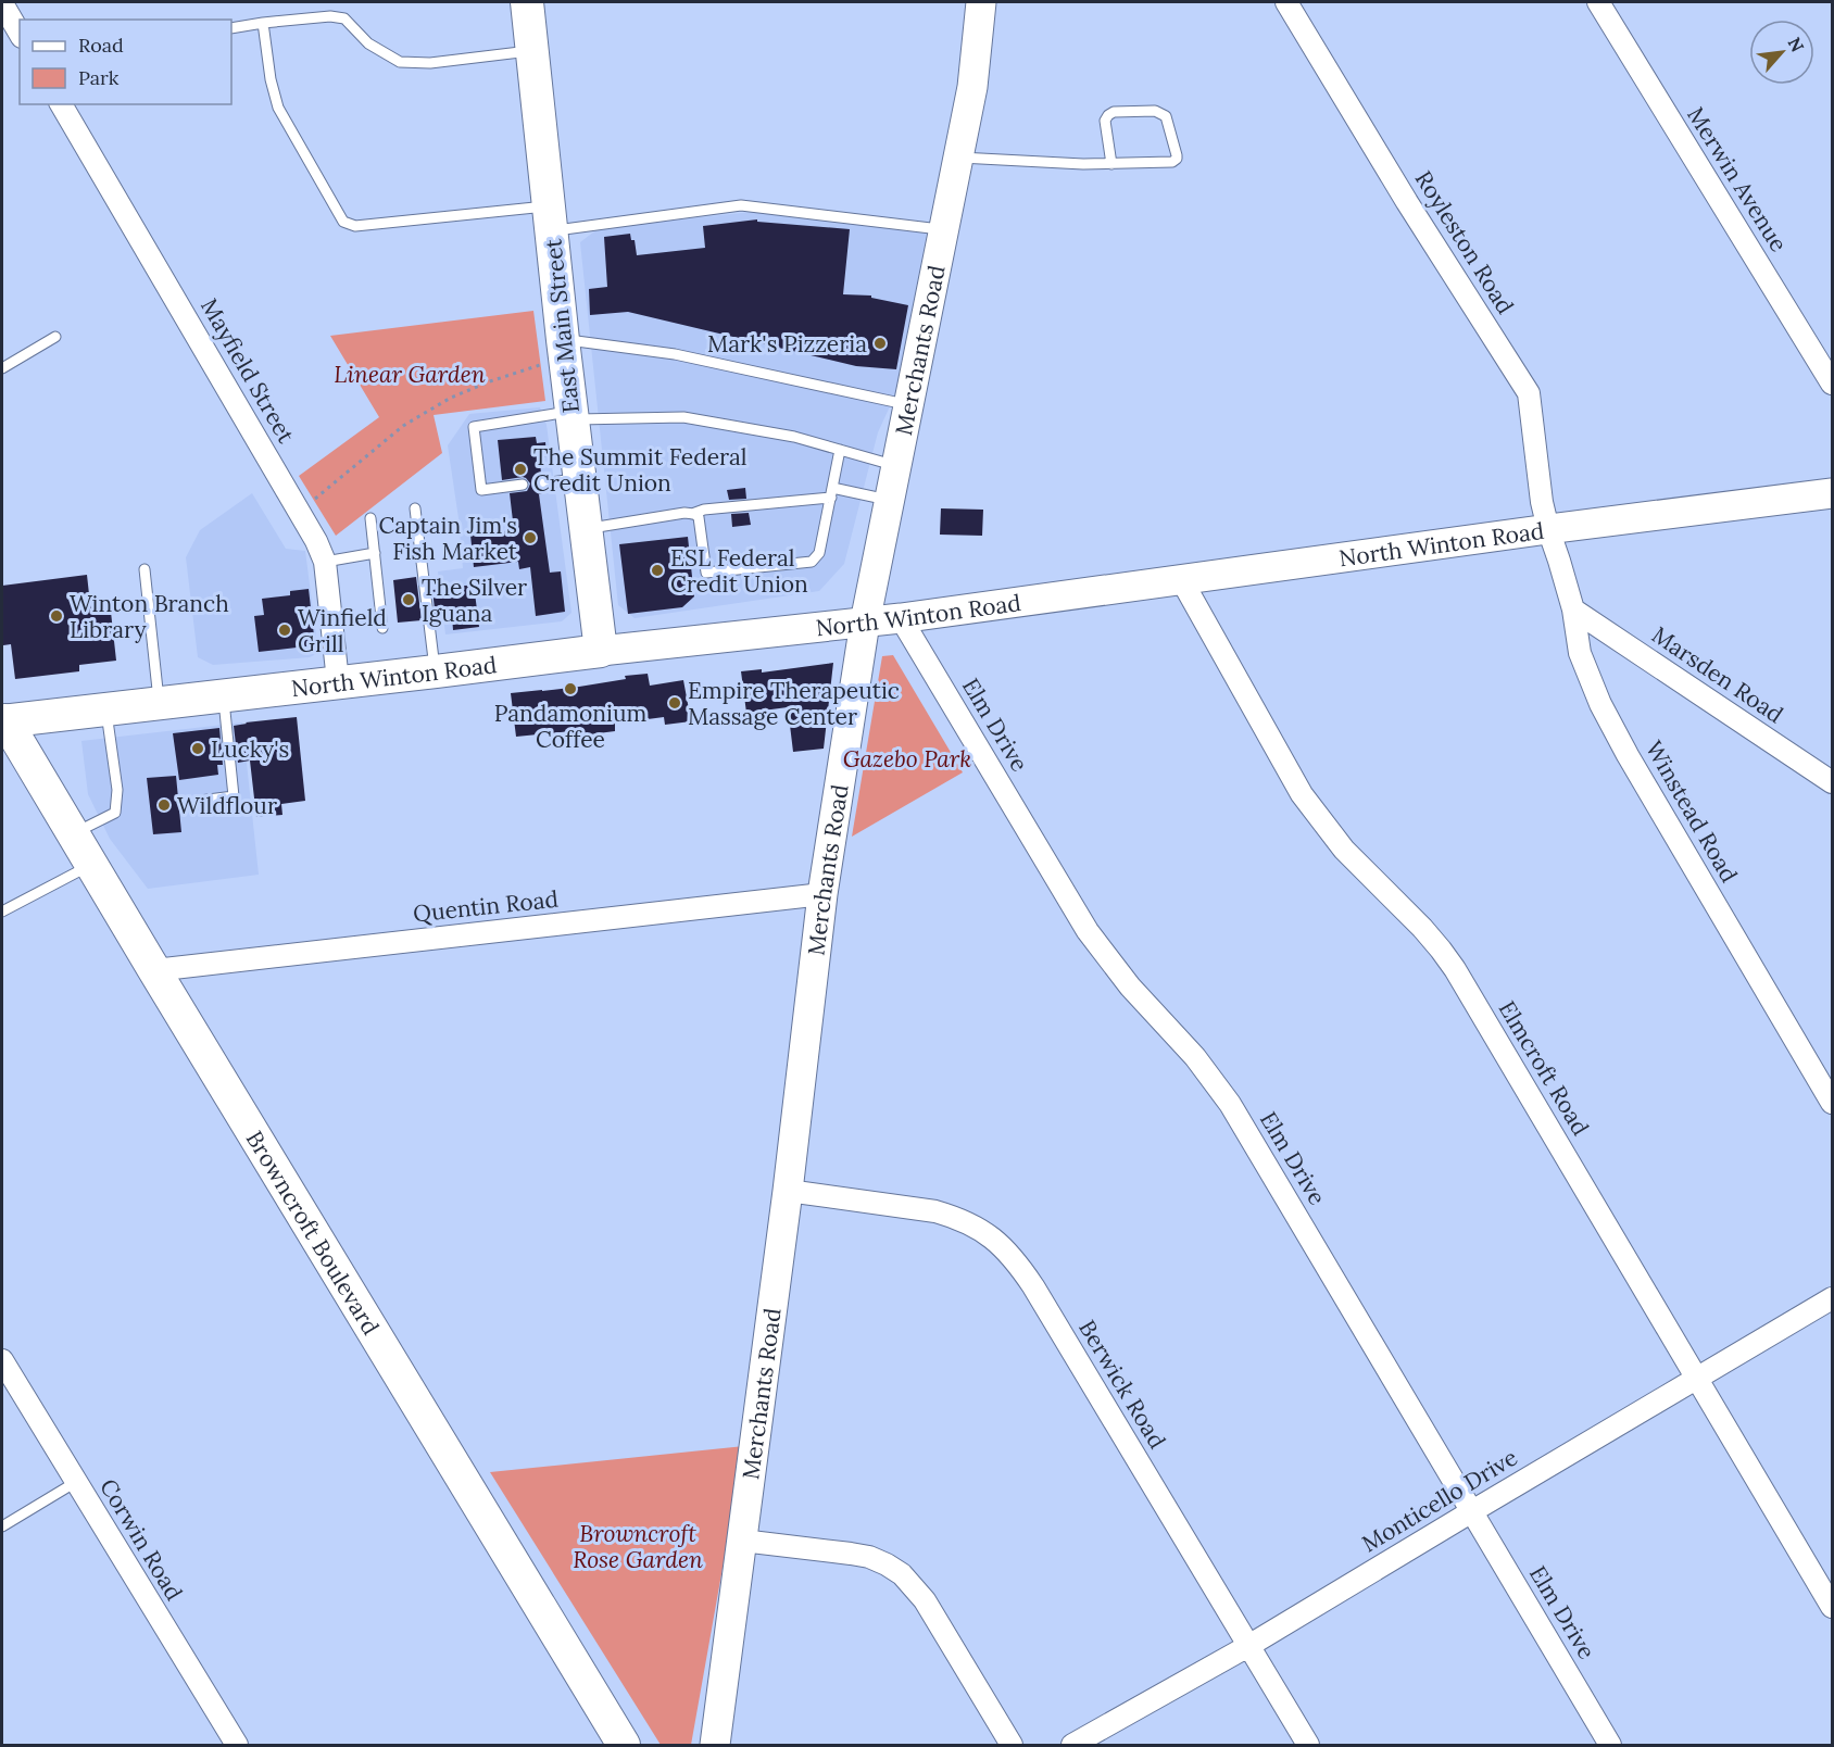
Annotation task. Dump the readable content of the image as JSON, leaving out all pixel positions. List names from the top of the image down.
{
  "streets": {
    "main road": ["East Main Street", "North Winton Road", "Browncroft Boulevard"],
    "street": [
      "Merwin Avenue",
      "Royleston Road",
      "Merchants Road",
      "Mayfield Street",
      "Marsden Road",
      "Elm Drive",
      "Winstead Road",
      "Quentin Road",
      "Elmcroft Road",
      "Berwick Road",
      "Monticello Drive",
      "Corwin Road"
    ]
  },
  "crossings": [
    ["Royleston Road", "North Winton Road"],
    ["Royleston Road", "Winstead Road"],
    ["East Main Street", "North Winton Road"],
    ["Merchants Road", "North Winton Road"],
    ["Merchants Road", "Quentin Road"],
    ["Merchants Road", "Berwick Road"],
    ["Mayfield Street", "North Winton Road"],
    ["North Winton Road", "Elm Drive"],
    ["North Winton Road", "Winstead Road"],
    ["North Winton Road", "Elmcroft Road"],
    ["North Winton Road", "Browncroft Boulevard"],
    ["Marsden Road", "Winstead Road"],
    ["Elm Drive", "Monticello Drive"],
    ["Quentin Road", "Browncroft Boulevard"],
    ["Elmcroft Road", "Monticello Drive"],
    ["Berwick Road", "Monticello Drive"]
  ],
  "parks": ["Linear Garden", "Gazebo Park", "Browncroft Rose Garden"],
  "places": [
    "Mark's Pizzeria",
    "The Summit Federal Credit Union",
    "Captain Jim's Fish Market",
    "ESL Federal Credit Union",
    "The Silver Iguana",
    "Winton Branch Library",
    "Winfield Grill",
    "Pandamonium Coffee",
    "Empire Therapeutic Massage Center",
    "Lucky's",
    "Wildflour"
  ],
  "legend": ["Road", "Park"],
  "north": "top right"
}
